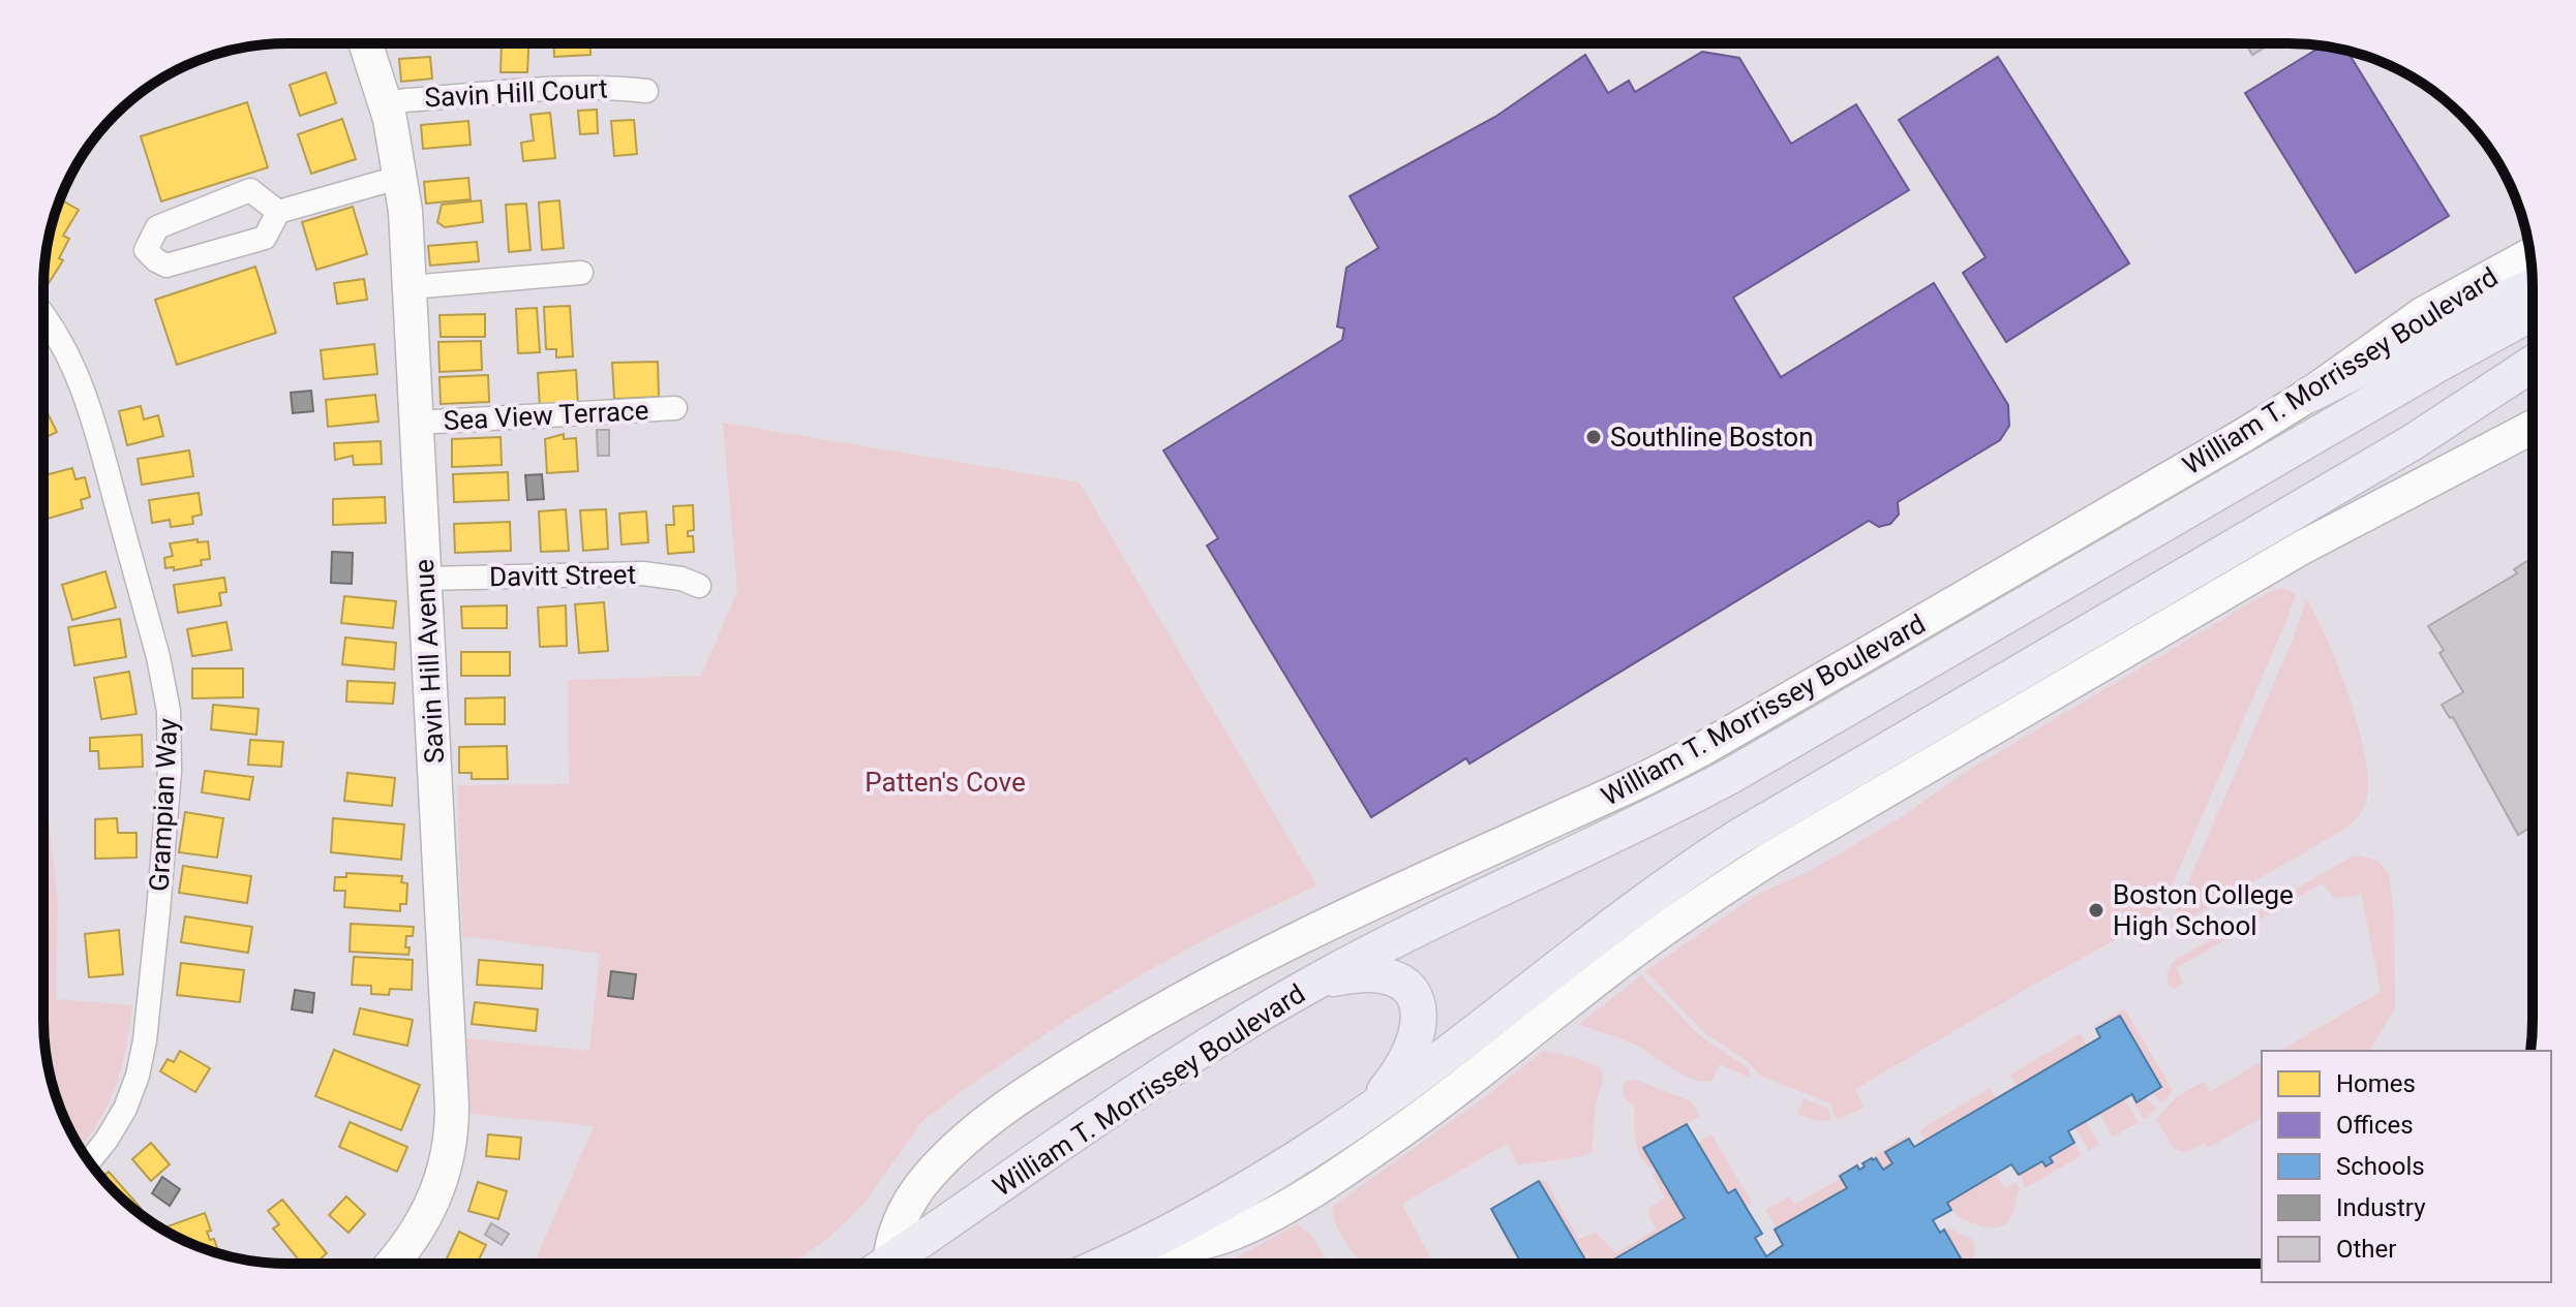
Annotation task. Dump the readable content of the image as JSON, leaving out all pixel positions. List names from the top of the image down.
{
  "streets": {
    "main road": ["William T. Morrissey Boulevard"],
    "street": [
      "Savin Hill Court",
      "Sea View Terrace",
      "Davitt Street",
      "Savin Hill Avenue",
      "Grampian Way"
    ]
  },
  "crossings": [
    ["Savin Hill Court", "Savin Hill Avenue"],
    ["Sea View Terrace", "Savin Hill Avenue"],
    ["Davitt Street", "Savin Hill Avenue"]
  ],
  "parks": ["Patten's Cove"],
  "places": ["Southline Boston", "Boston College High School"],
  "legend": [
    "Homes",
    "Offices",
    "Schools",
    "Industry",
    "Other"
  ]
}
